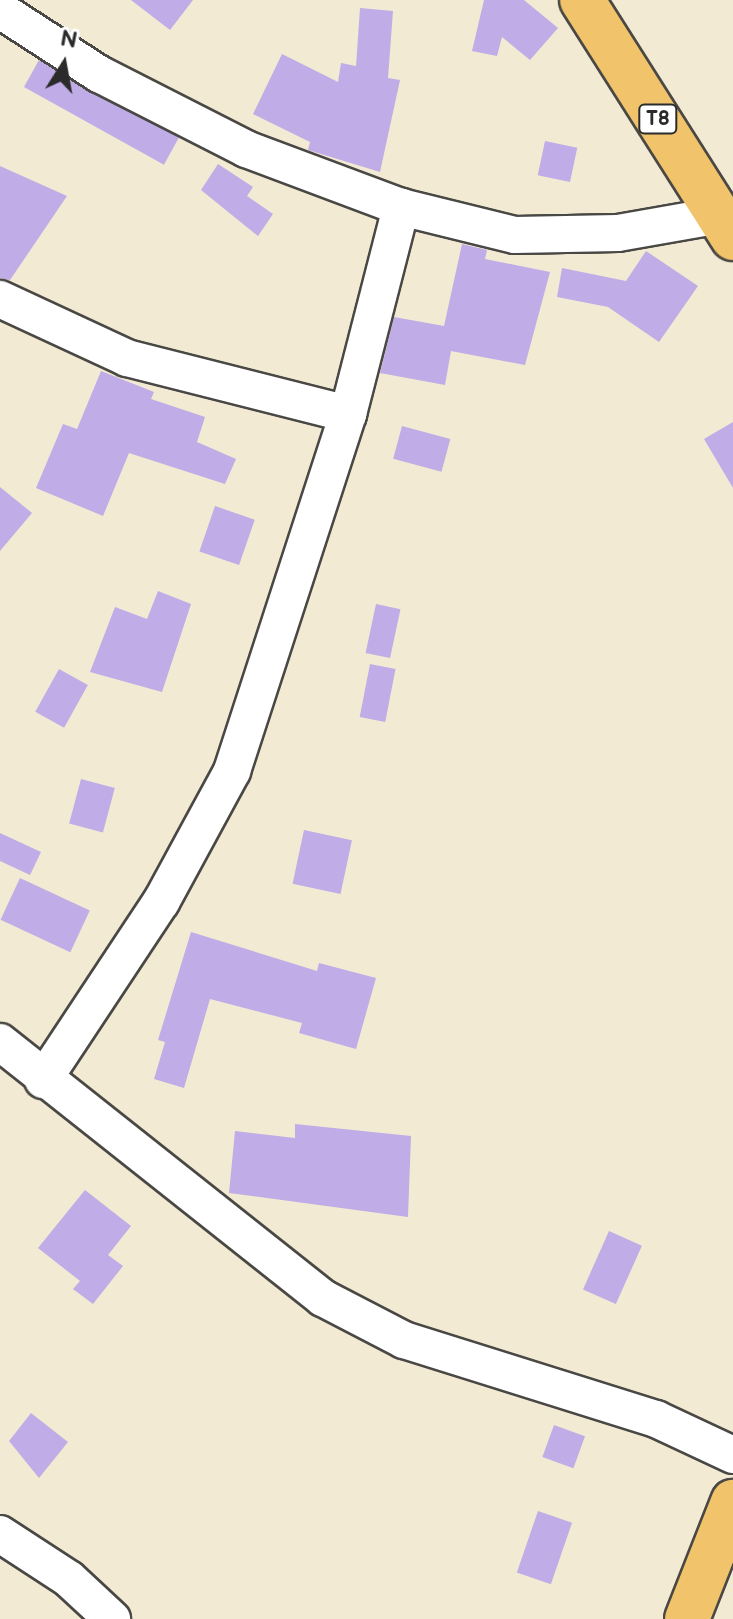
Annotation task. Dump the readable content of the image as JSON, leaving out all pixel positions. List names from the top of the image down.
{
  "streets": {
    "highway": ["T8"]
  },
  "north": "top"
}
